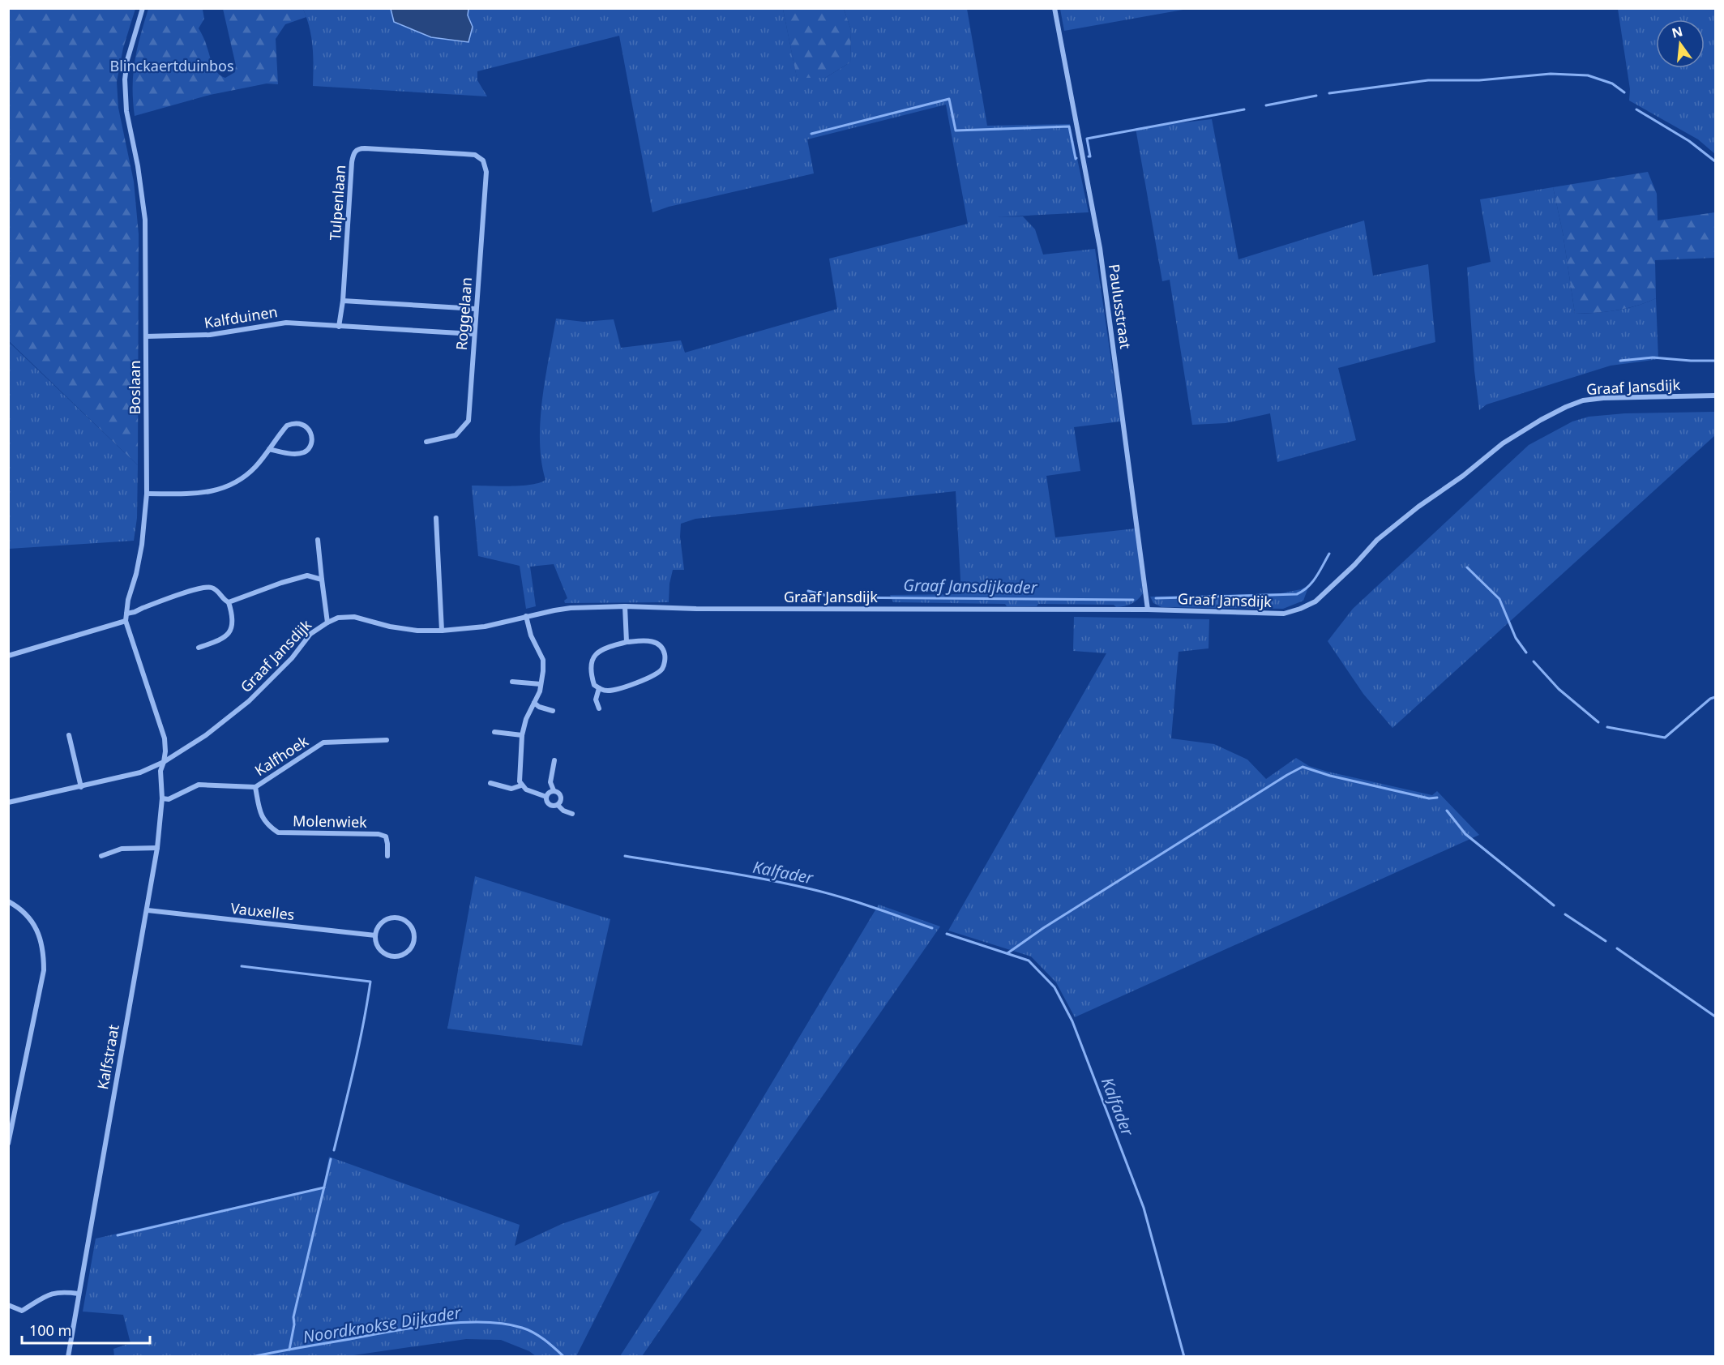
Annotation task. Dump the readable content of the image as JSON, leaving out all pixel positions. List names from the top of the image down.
{
  "streets": {
    "street": [
      "Tulpenlaan",
      "Paulusstraat",
      "Roggelaan",
      "Kalfduinen",
      "Graaf Jansdijk",
      "Boslaan",
      "Kalfhoek",
      "Molenwiek",
      "Vauxelles",
      "Kalfstraat"
    ]
  },
  "crossings": [
    ["Tulpenlaan", "Roggelaan"],
    ["Paulusstraat", "Graaf Jansdijk"],
    ["Roggelaan", "Kalfduinen"],
    ["Kalfduinen", "Boslaan"],
    ["Graaf Jansdijk", "Boslaan"],
    ["Graaf Jansdijk", "Kalfstraat"],
    ["Boslaan", "Kalfstraat"],
    ["Kalfhoek", "Molenwiek"],
    ["Kalfhoek", "Kalfstraat"],
    ["Vauxelles", "Kalfstraat"]
  ],
  "water": ["Graaf Jansdijkader", "Kalfader", "Noordknokse Dijkader"],
  "parks": ["Blinckaertduinbos"],
  "scale_bar": "100 m",
  "north": "top"
}
